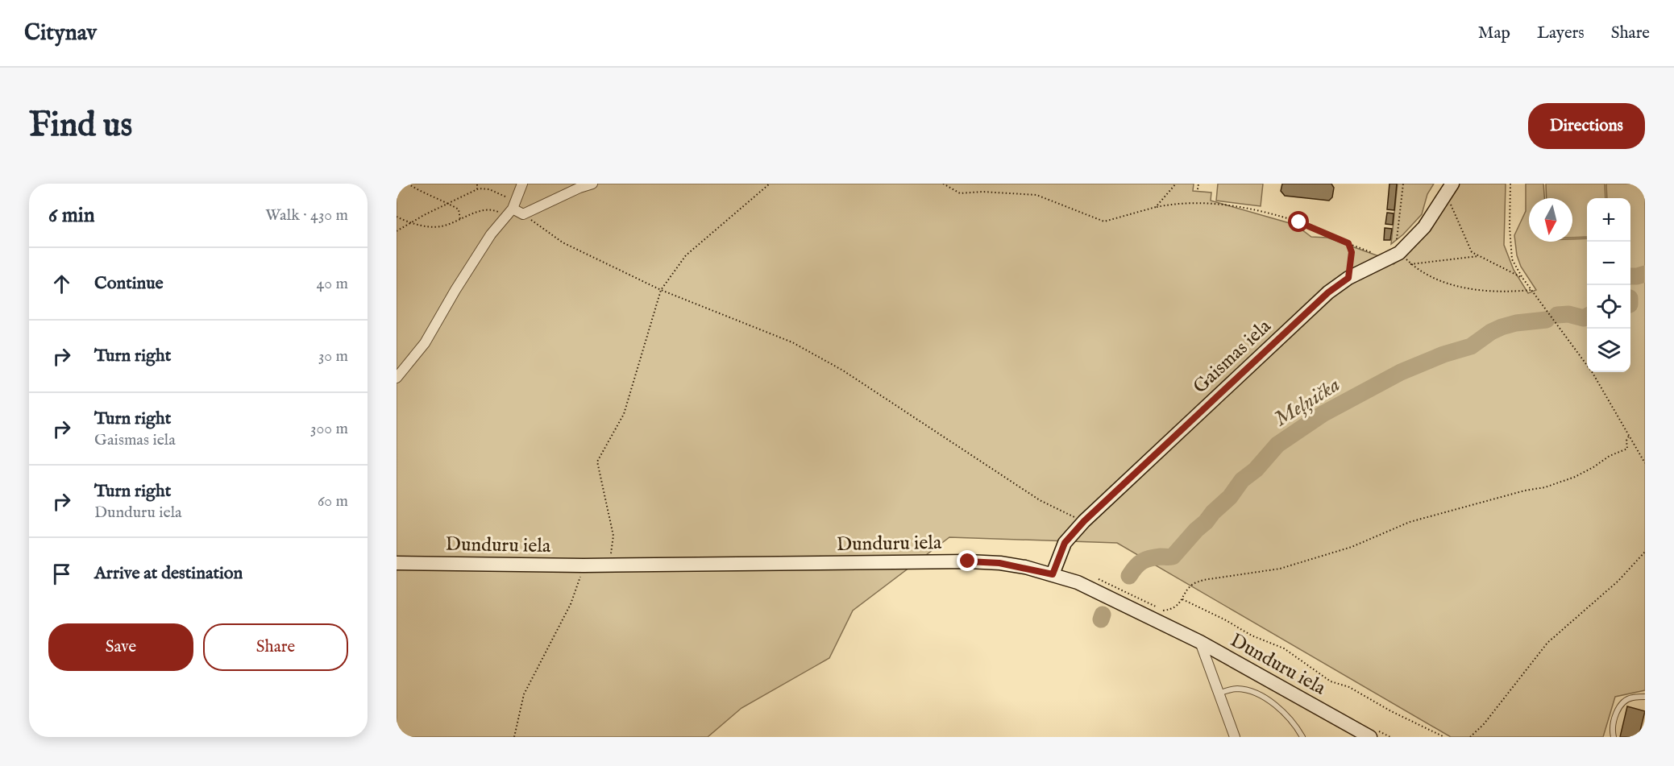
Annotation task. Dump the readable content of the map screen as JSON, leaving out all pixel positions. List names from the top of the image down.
{
  "streets": {
    "street": ["Gaismas iela", "Dunduru iela"]
  },
  "crossings": [
    ["Gaismas iela", "Dunduru iela"]
  ],
  "water": ["Meļņička"],
  "north": "bottom",
  "page": {
    "header": "Citynav",
    "nav": ["Map", "Layers", "Share"],
    "buttons": [
      "Directions",
      ["Save", "Share"]
    ],
    "title": "Find us",
    "heading": ["6 min", "Walk · 430 m"],
    "map_buttons": ["+", "−"],
    "list": [
      ["Continue", "40 m"],
      ["Turn right", "30 m"],
      ["Turn right", "Gaismas iela", "300 m"],
      ["Turn right", "Dunduru iela", "60 m"],
      "Arrive at destination"
    ]
  }
}
